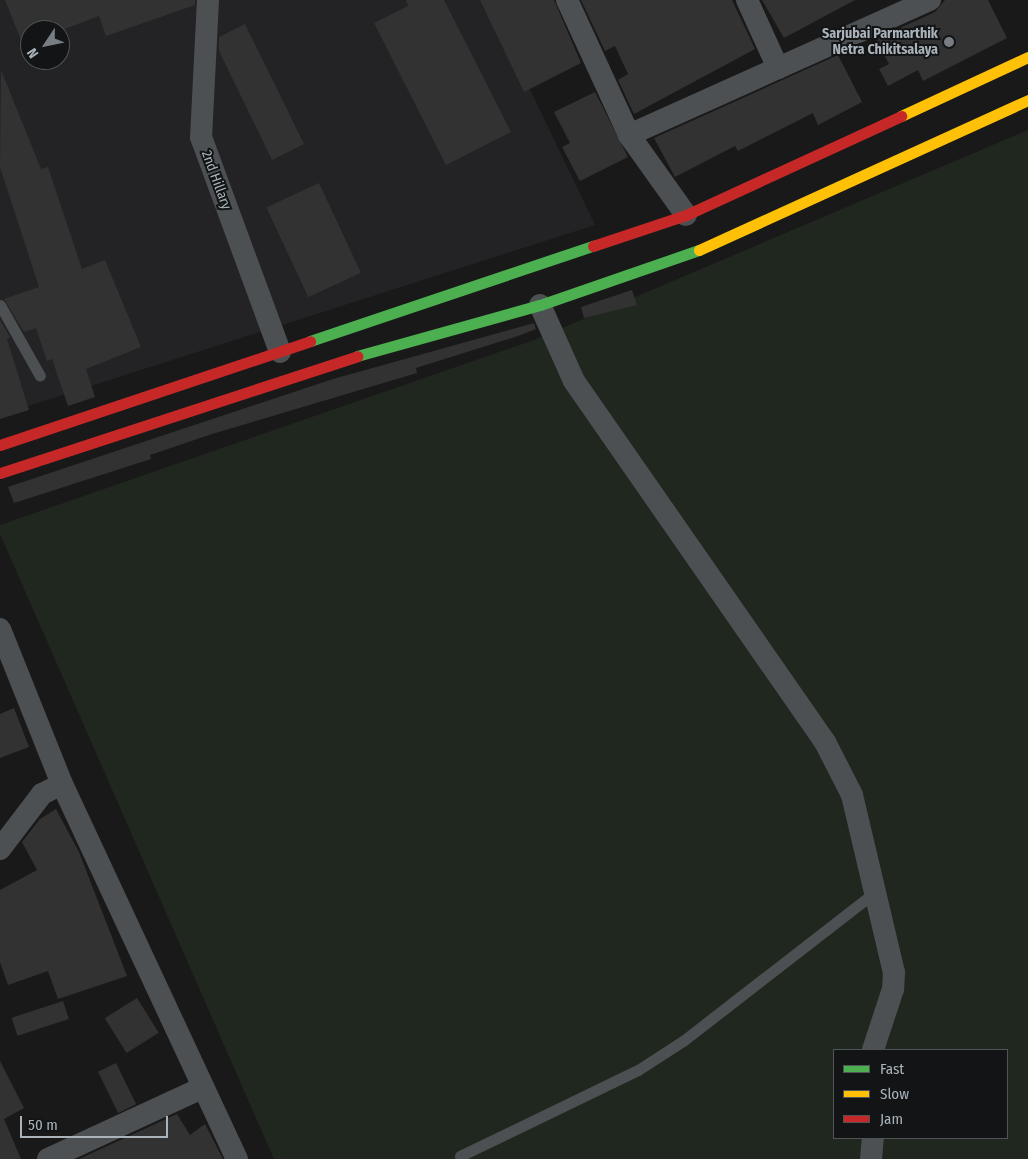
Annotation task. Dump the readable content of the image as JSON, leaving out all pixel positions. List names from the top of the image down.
{
  "streets": {
    "street": ["2nd Hillary"]
  },
  "places": ["Sarjubai Parmarthik Netra Chikitsalaya"],
  "legend": ["Fast", "Slow", "Jam"],
  "scale_bar": "50 m",
  "north": "bottom left"
}
